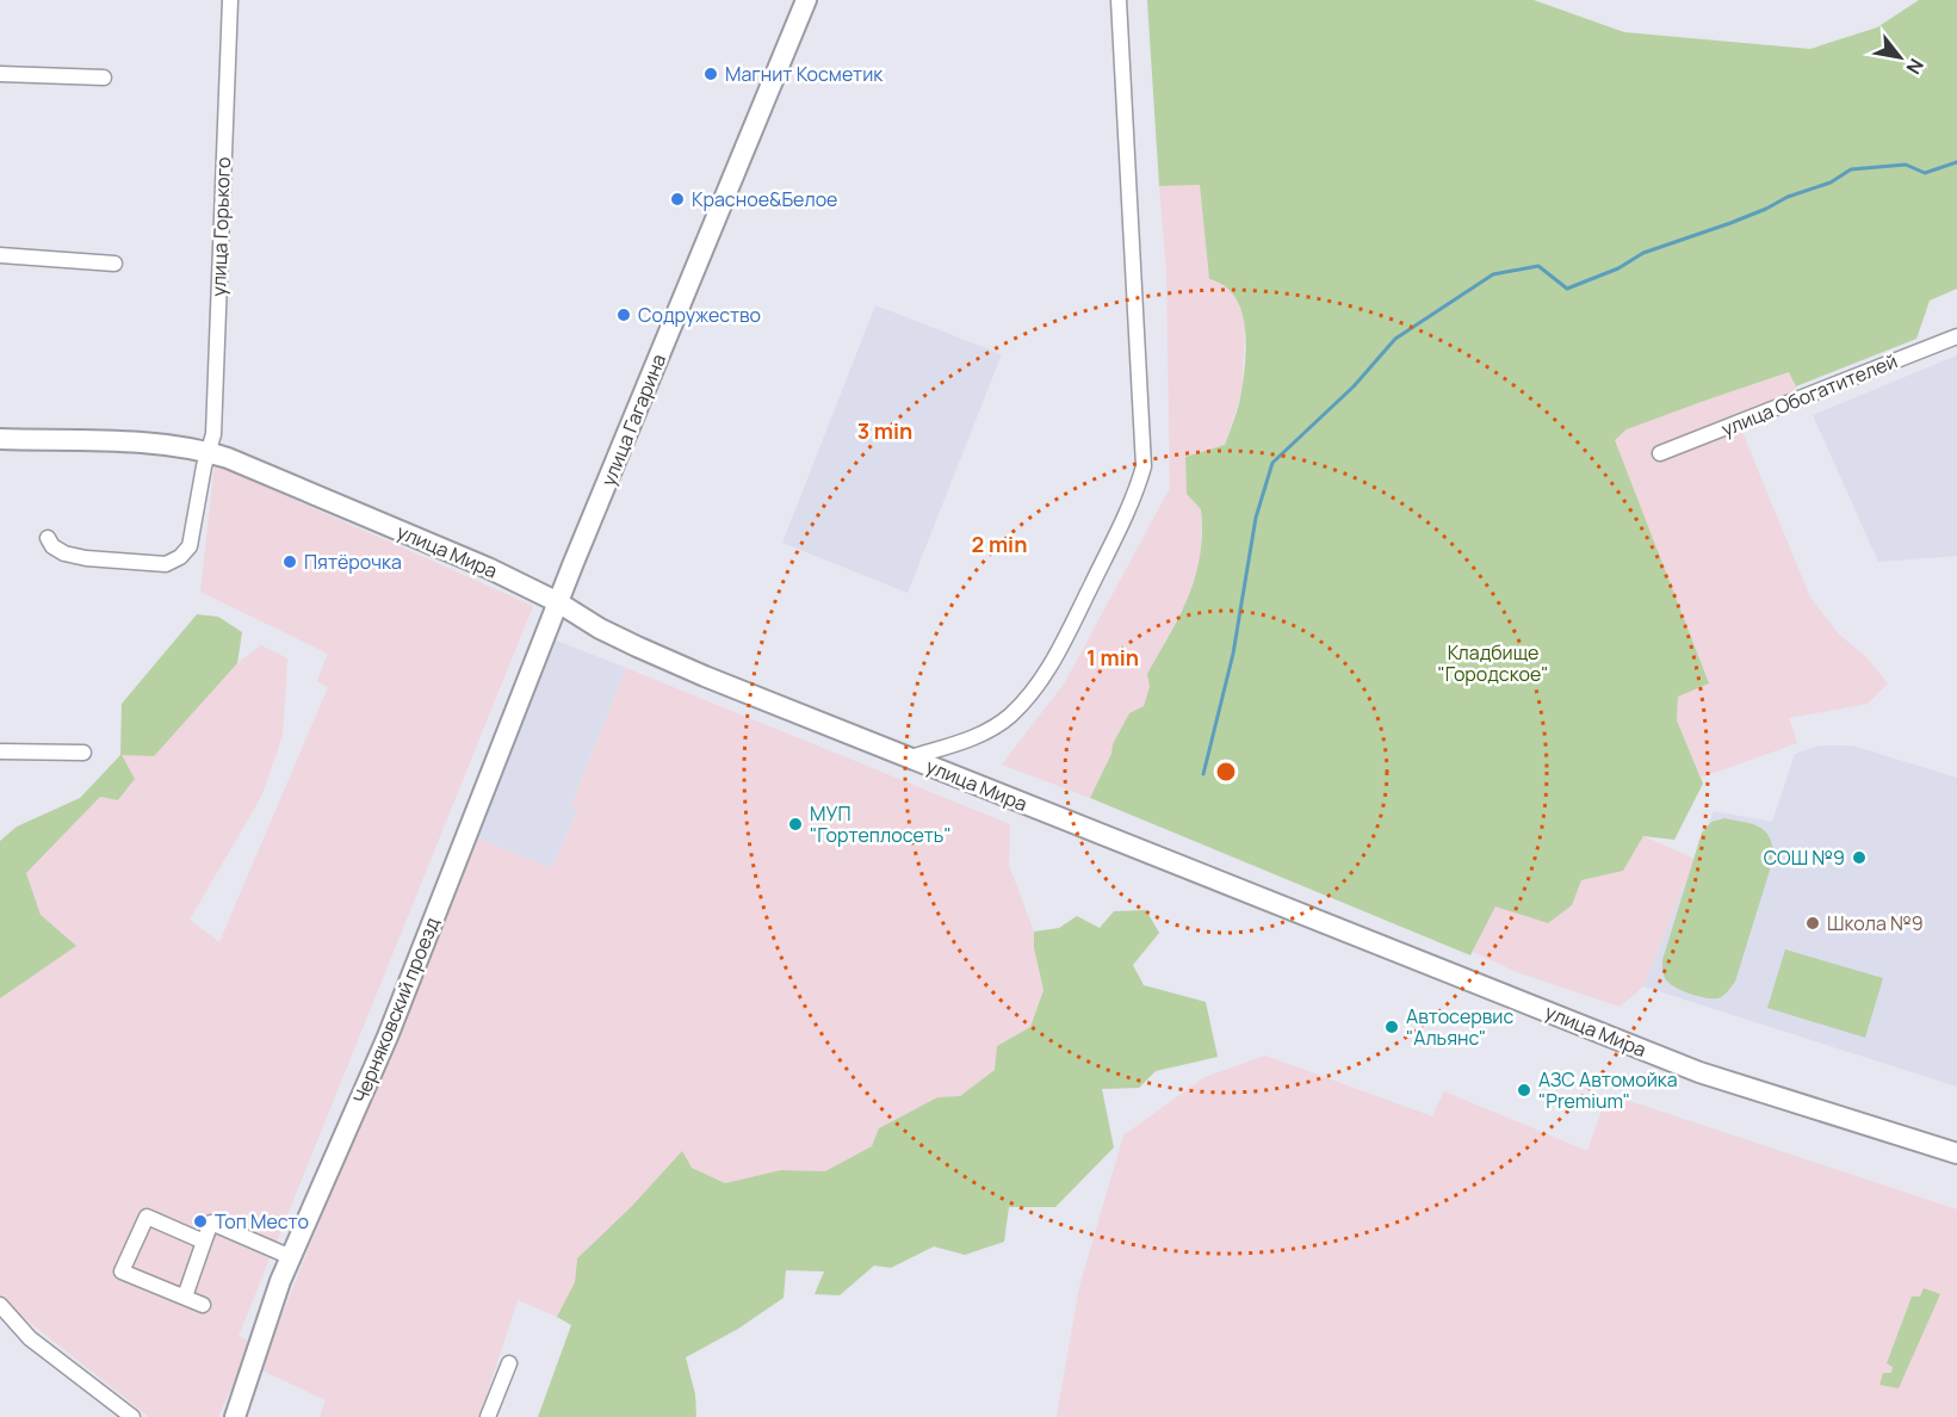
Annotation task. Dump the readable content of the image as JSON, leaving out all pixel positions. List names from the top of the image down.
{
  "streets": {
    "main road": ["улица Гагарина", "улица Мира", "Черняковский проезд"],
    "street": ["улица Горького", "улица Обогатителей"]
  },
  "crossings": [
    ["улица Горького", "улица Мира"],
    ["улица Гагарина", "улица Мира"],
    ["улица Гагарина", "Черняковский проезд"],
    ["улица Мира", "Черняковский проезд"]
  ],
  "parks": ["Кладбище \"Городское\""],
  "places": [
    "Магнит Косметик",
    "Красное&Белое",
    "Содружество",
    "Пятёрочка",
    "МУП \"Гортеплосеть\"",
    "СОШ №9",
    "Школа №9",
    "Автосервис \"Альянс\"",
    "АЗС Автомойка \"Premium\"",
    "Топ Место"
  ],
  "north": "bottom right",
  "rings": ["3 min", "2 min", "1 min"]
}
